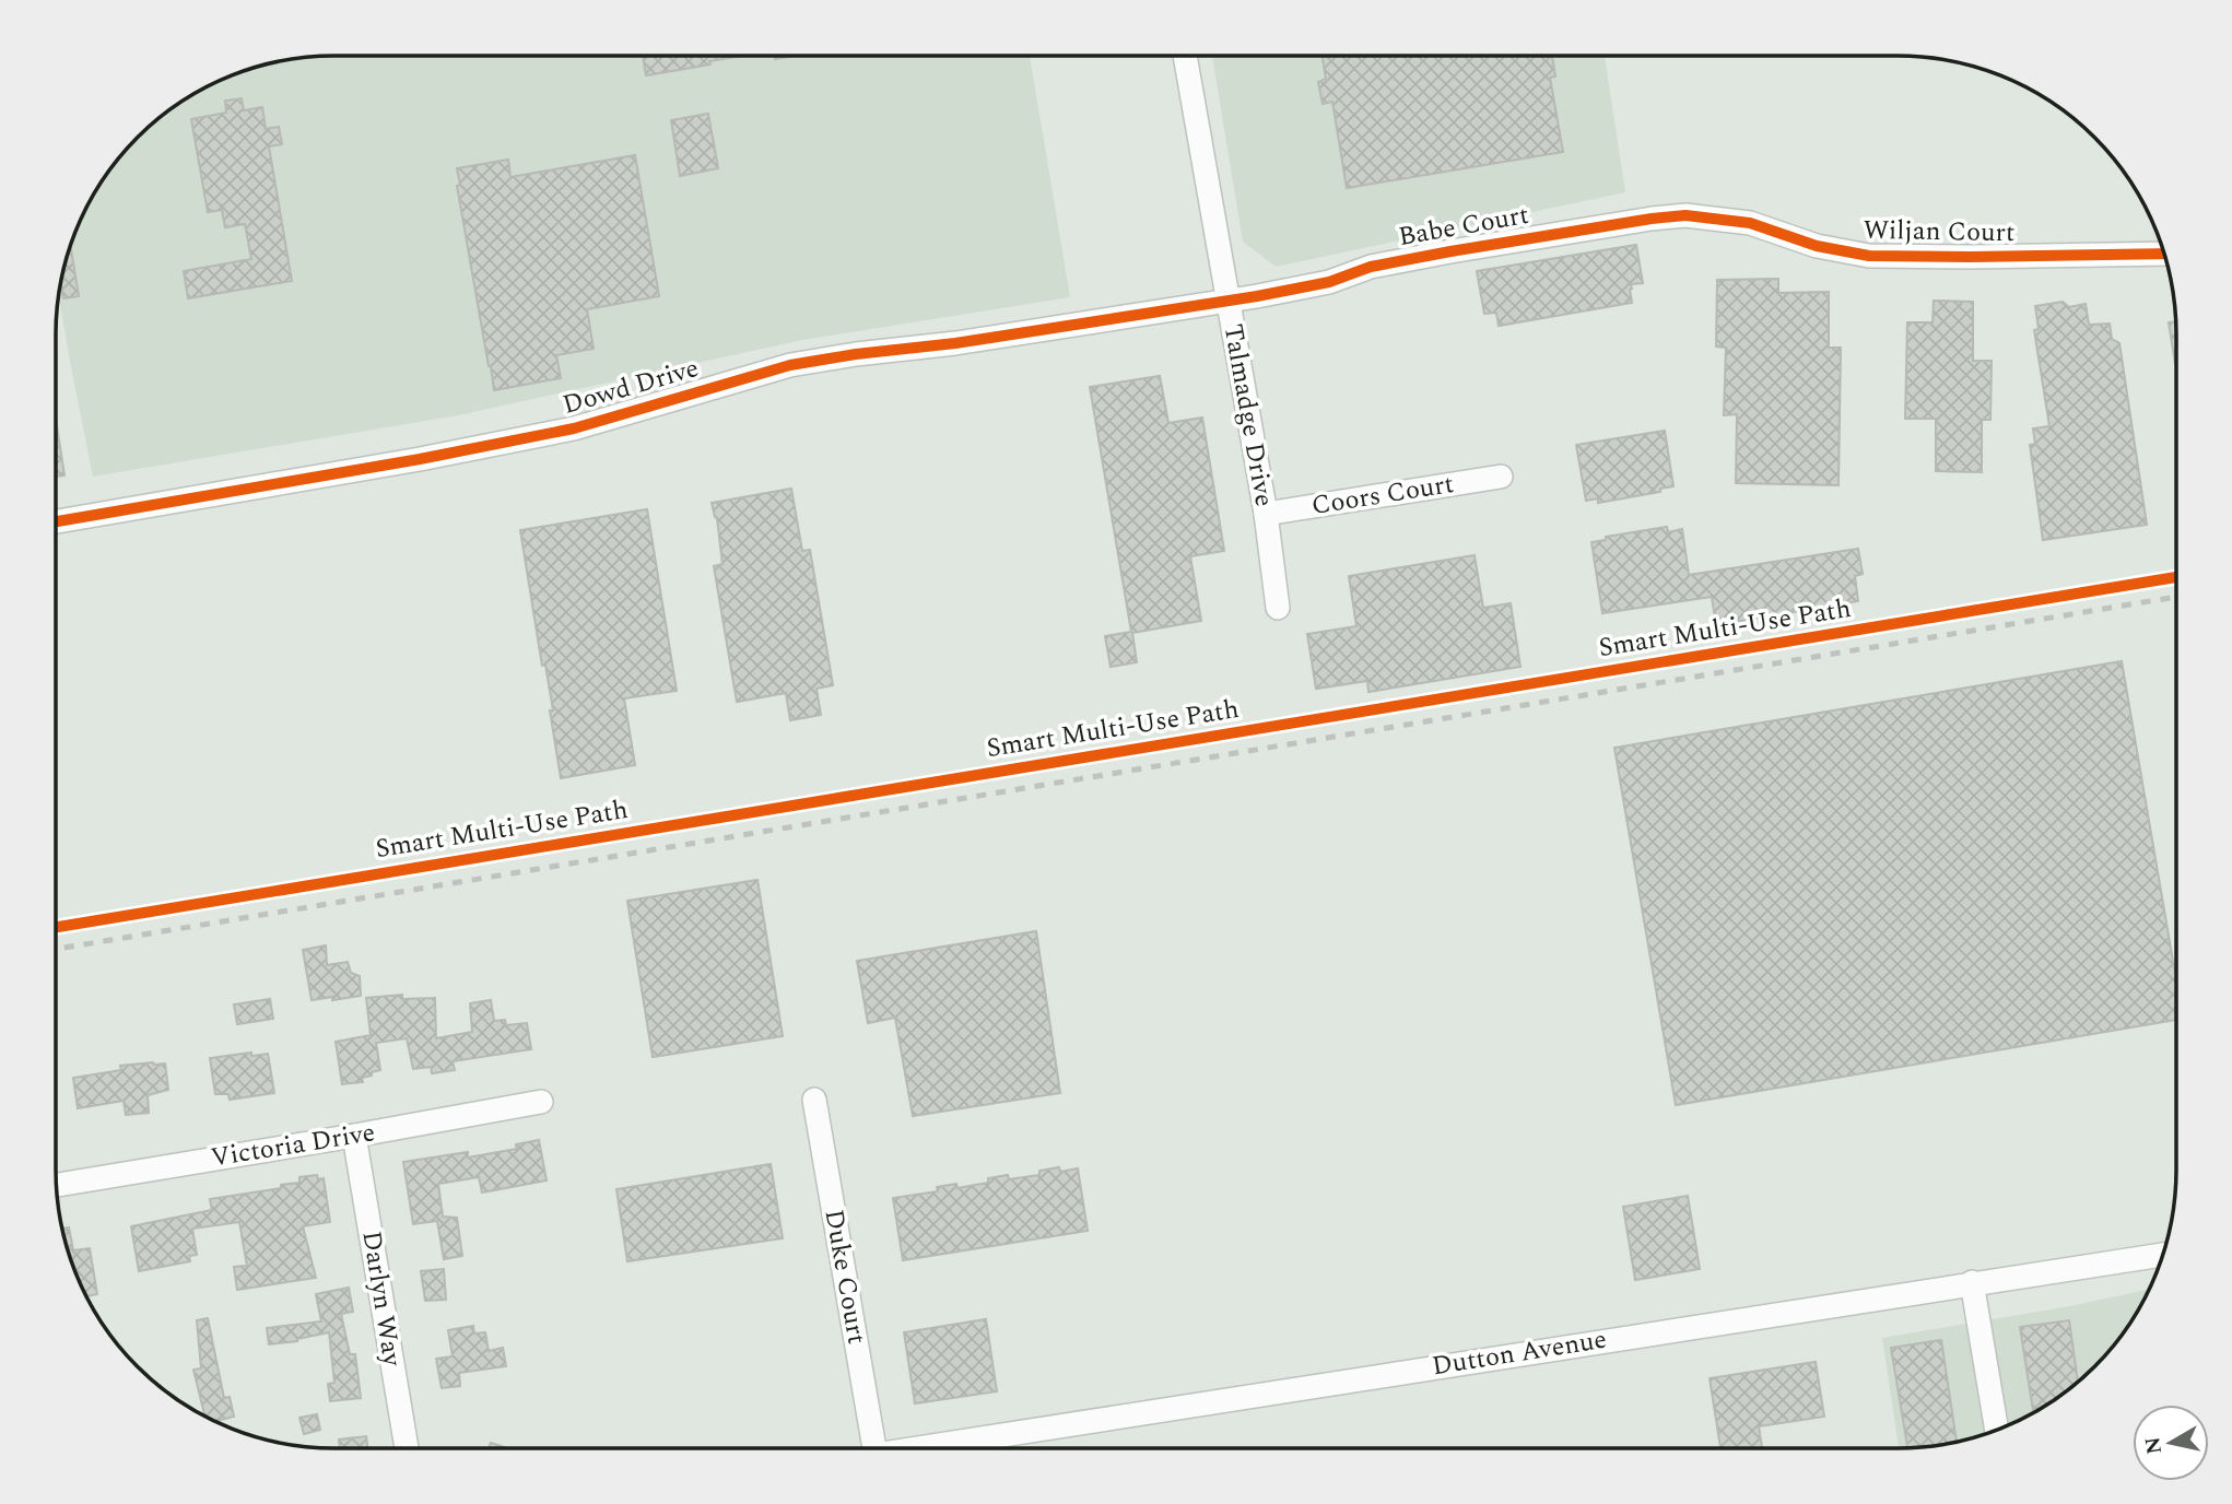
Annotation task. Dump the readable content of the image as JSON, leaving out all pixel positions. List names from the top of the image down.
{
  "streets": {
    "street": [
      "Babe Court",
      "Wiljan Court",
      "Dowd Drive",
      "Talmadge Drive",
      "Coors Court",
      "Victoria Drive",
      "Duke Court",
      "Darlyn Way",
      "Dutton Avenue"
    ],
    "cycle path": ["Smart Multi-Use Path"]
  },
  "crossings": [
    ["Babe Court", "Wiljan Court"],
    ["Babe Court", "Dowd Drive"],
    ["Babe Court", "Talmadge Drive"],
    ["Dowd Drive", "Talmadge Drive"],
    ["Talmadge Drive", "Coors Court"],
    ["Victoria Drive", "Darlyn Way"]
  ],
  "north": "left"
}
